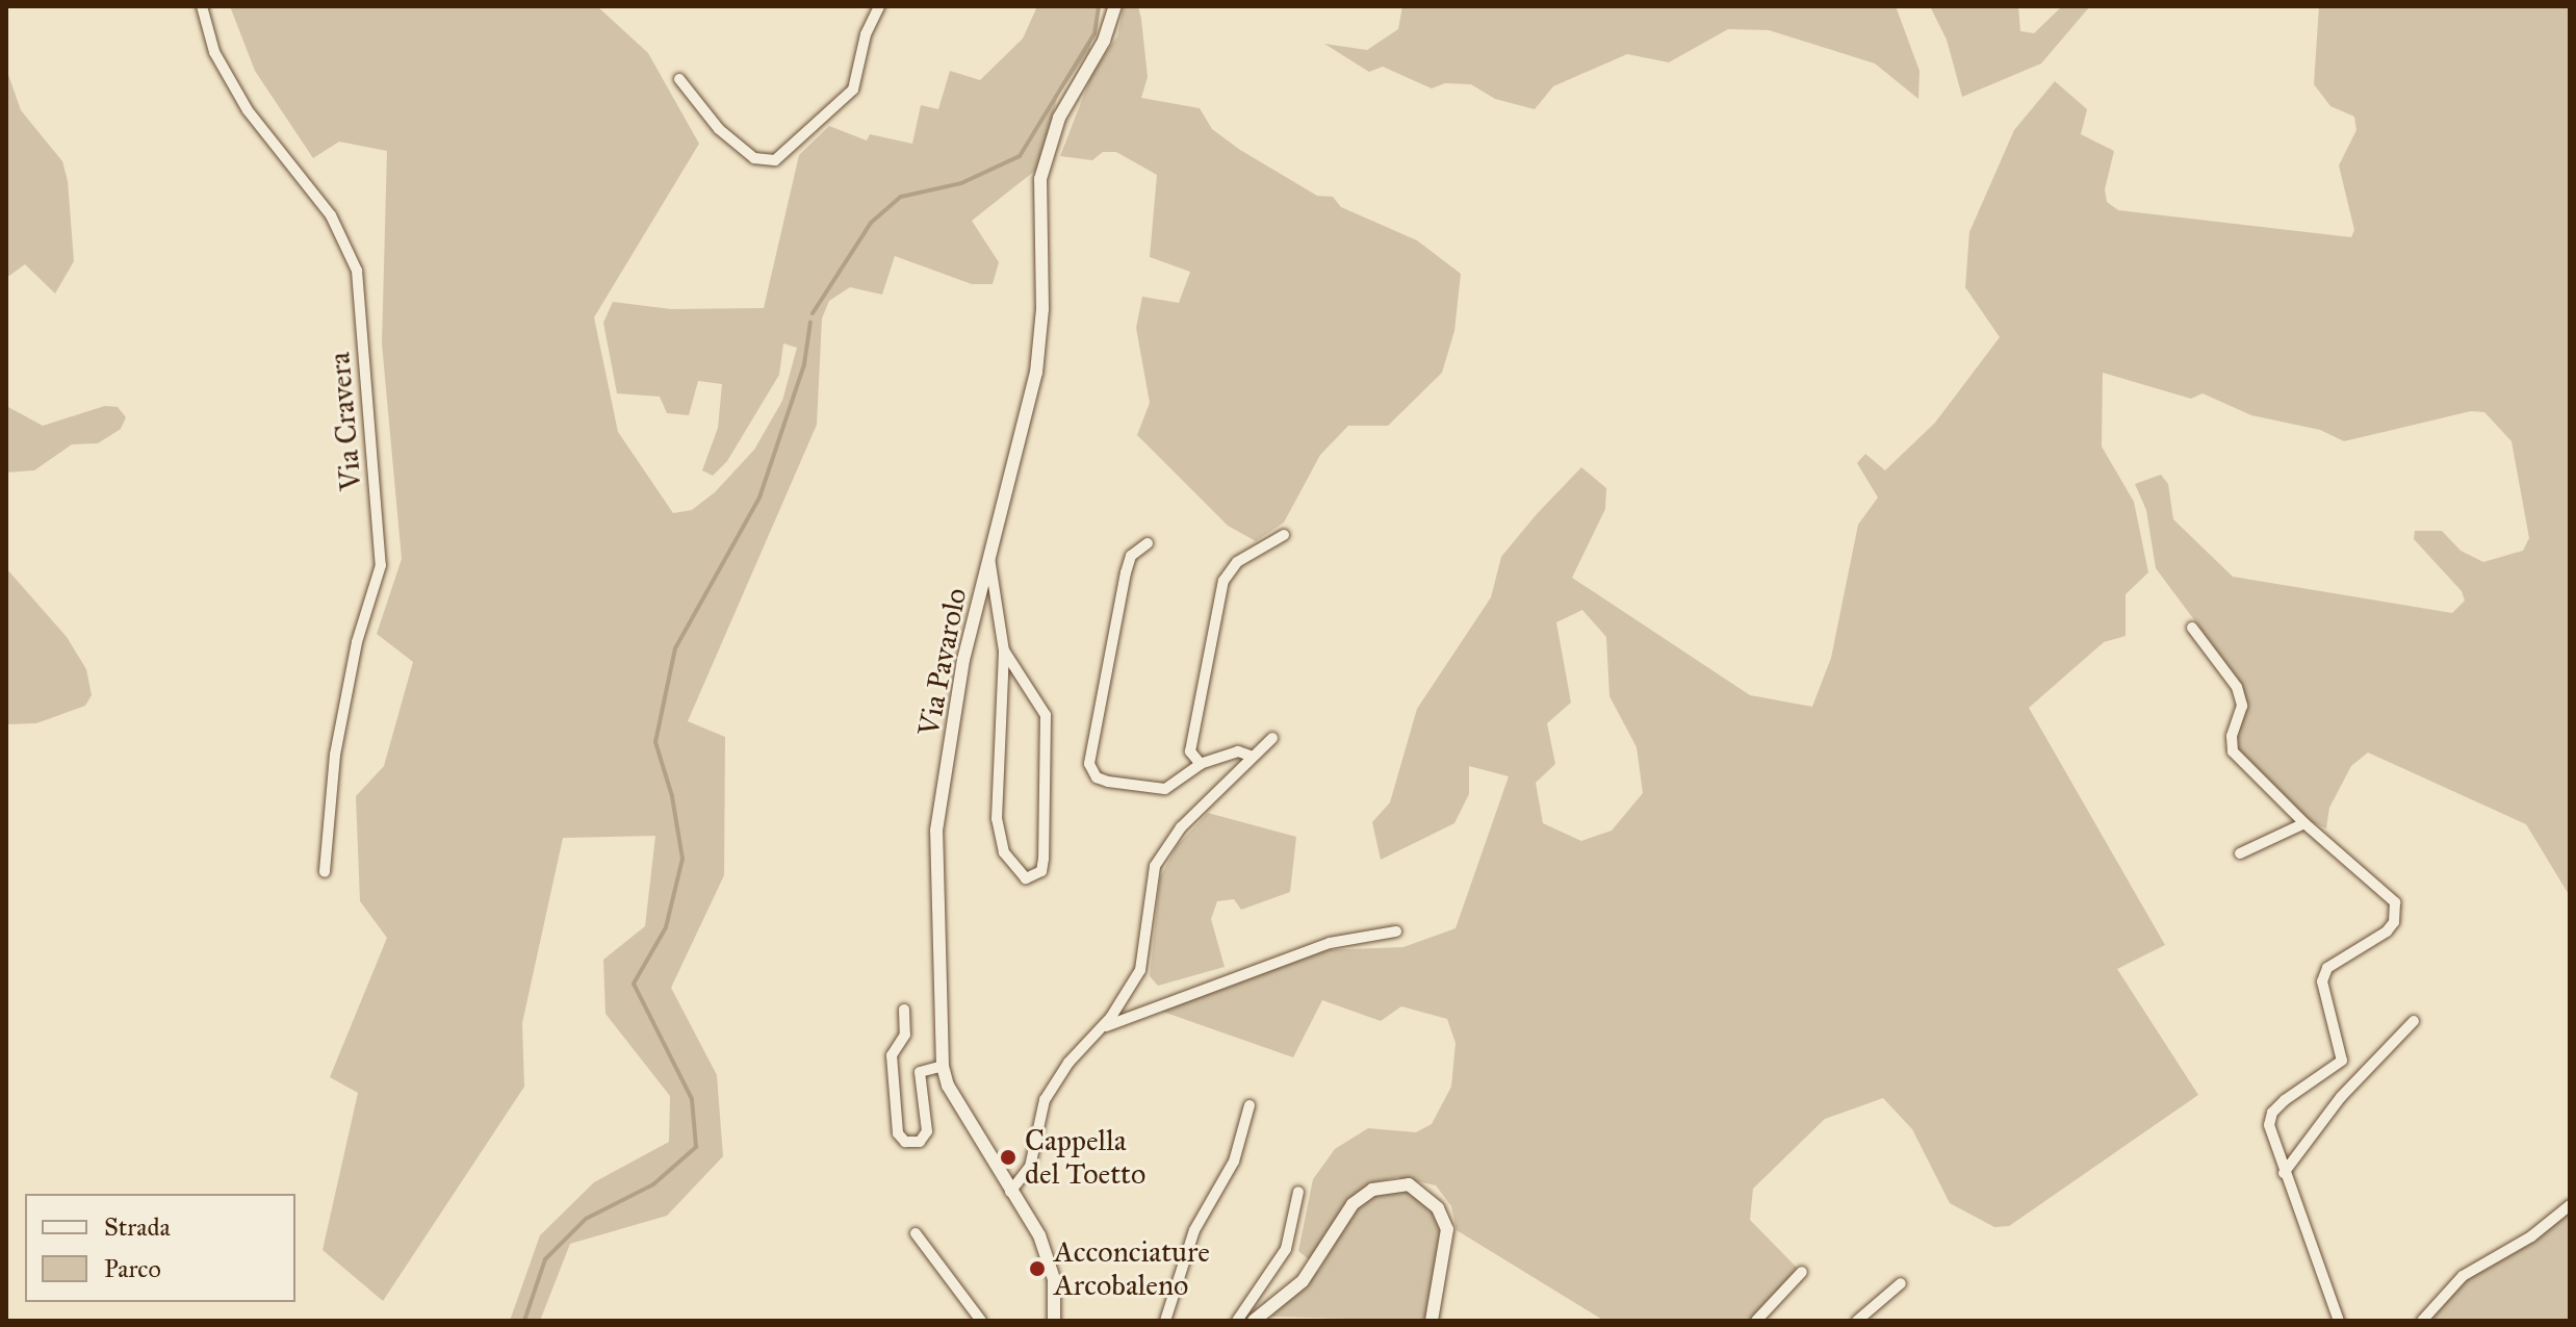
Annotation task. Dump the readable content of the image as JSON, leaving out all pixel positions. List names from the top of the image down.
{
  "streets": {
    "street": ["Via Cravera", "Via Pavarolo"]
  },
  "places": ["Cappella del Toetto", "Acconciature Arcobaleno"],
  "legend": ["Strada", "Parco"]
}
